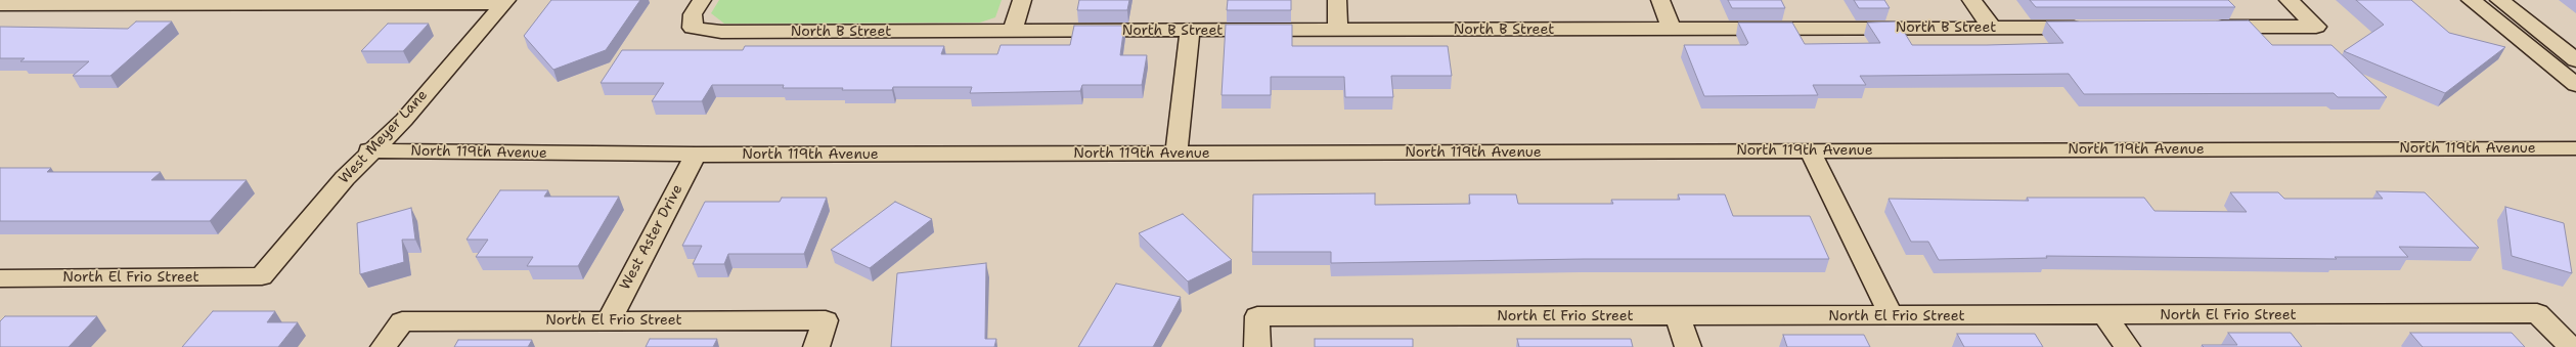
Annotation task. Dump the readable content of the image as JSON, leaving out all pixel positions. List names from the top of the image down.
{
  "streets": {
    "street": [
      "North B Street",
      "West Meyer Lane",
      "North 119th Avenue",
      "West Aster Drive",
      "North El Frio Street"
    ]
  },
  "crossings": [
    ["West Meyer Lane", "North 119th Avenue"],
    ["West Meyer Lane", "North El Frio Street"],
    ["North 119th Avenue", "West Aster Drive"],
    ["West Aster Drive", "North El Frio Street"]
  ]
}
